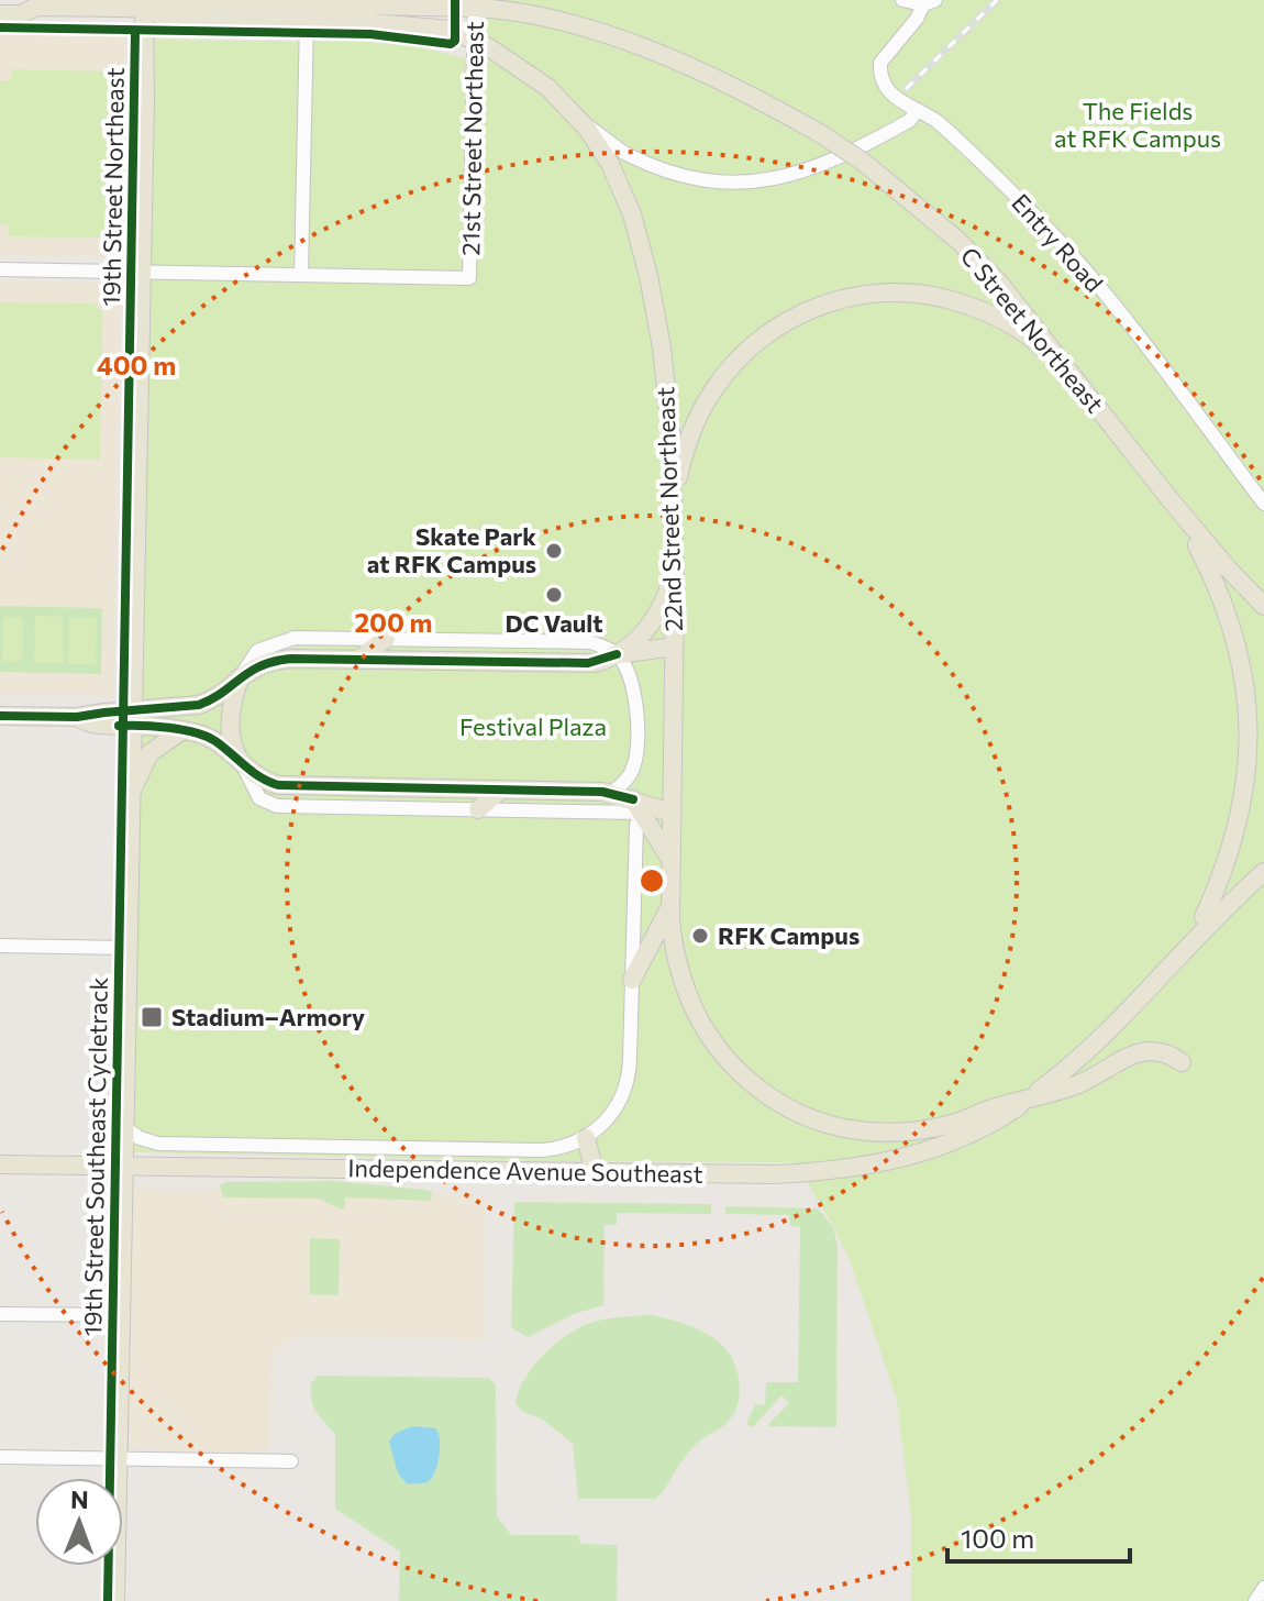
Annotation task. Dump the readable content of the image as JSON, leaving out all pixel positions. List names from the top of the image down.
{
  "streets": {
    "main road": [
      "19th Street Northeast",
      "C Street Northeast",
      "22nd Street Northeast",
      "Independence Avenue Southeast"
    ],
    "street": ["21st Street Northeast", "Entry Road"],
    "cycle path": ["19th Street Southeast Cycletrack"]
  },
  "crossings": [
    ["21st Street Northeast", "C Street Northeast"],
    ["21st Street Northeast", "22nd Street Northeast"],
    ["19th Street Northeast", "C Street Northeast"],
    ["19th Street Northeast", "Independence Avenue Southeast"],
    ["C Street Northeast", "22nd Street Northeast"],
    ["22nd Street Northeast", "Independence Avenue Southeast"]
  ],
  "parks": ["The Fields at RFK Campus", "Festival Plaza"],
  "places": {
    "other": ["Skate Park at RFK Campus", "DC Vault", "RFK Campus"],
    "transit": ["Stadium–Armory"]
  },
  "scale_bar": "100 m",
  "north": "top",
  "rings": ["400 m", "200 m"]
}
